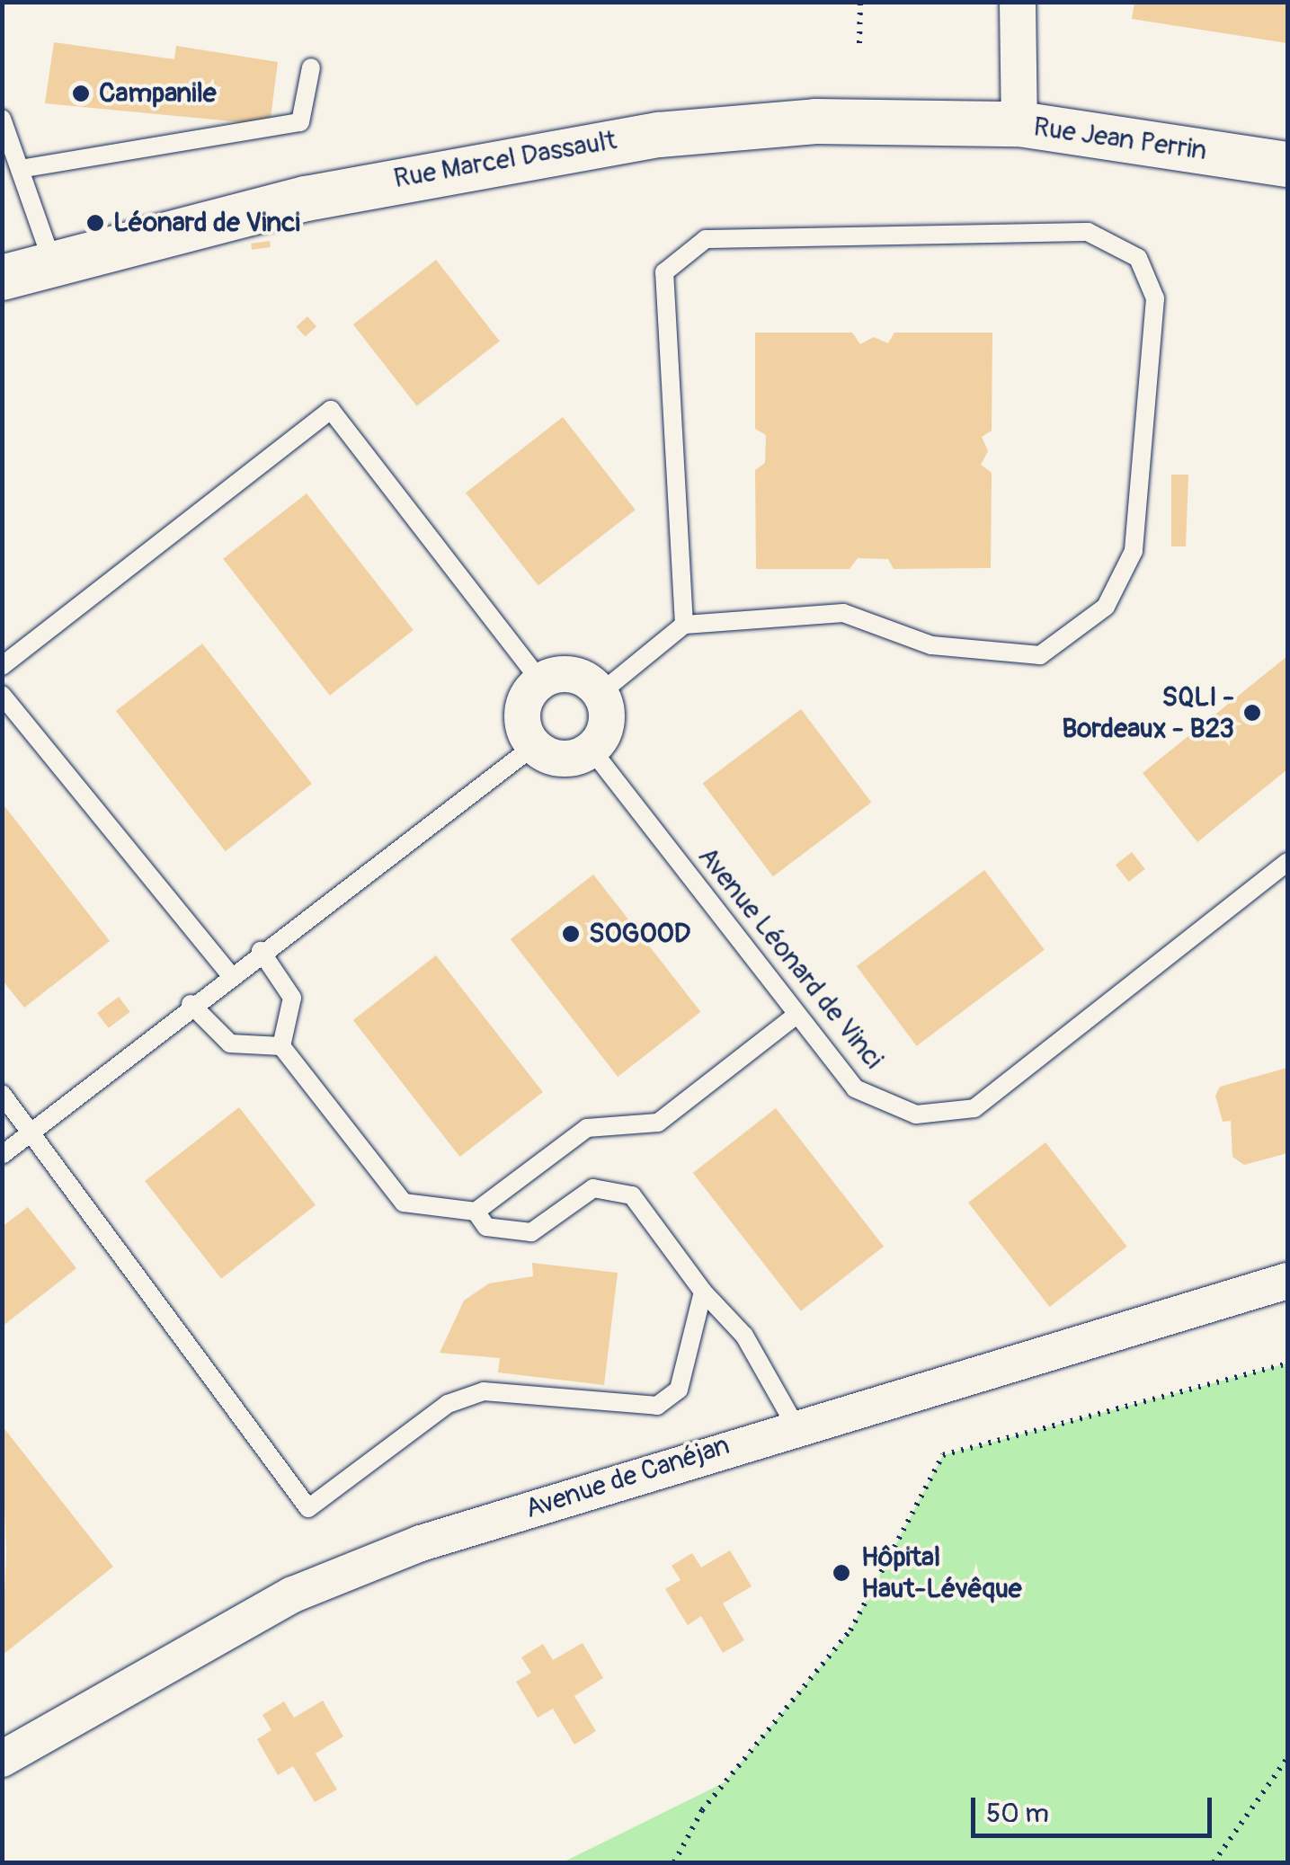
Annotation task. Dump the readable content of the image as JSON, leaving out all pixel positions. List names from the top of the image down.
{
  "streets": {
    "street": ["Rue Jean Perrin", "Rue Marcel Dassault", "Avenue de Canéjan"],
    "lane": ["Avenue Léonard de Vinci"]
  },
  "crossings": [
    ["Rue Jean Perrin", "Rue Marcel Dassault"]
  ],
  "places": [
    "Campanile",
    "Léonard de Vinci",
    "SQLI - Bordeaux - B23",
    "SOGOOD",
    "Hôpital Haut-Lévêque"
  ],
  "scale_bar": "50 m"
}
